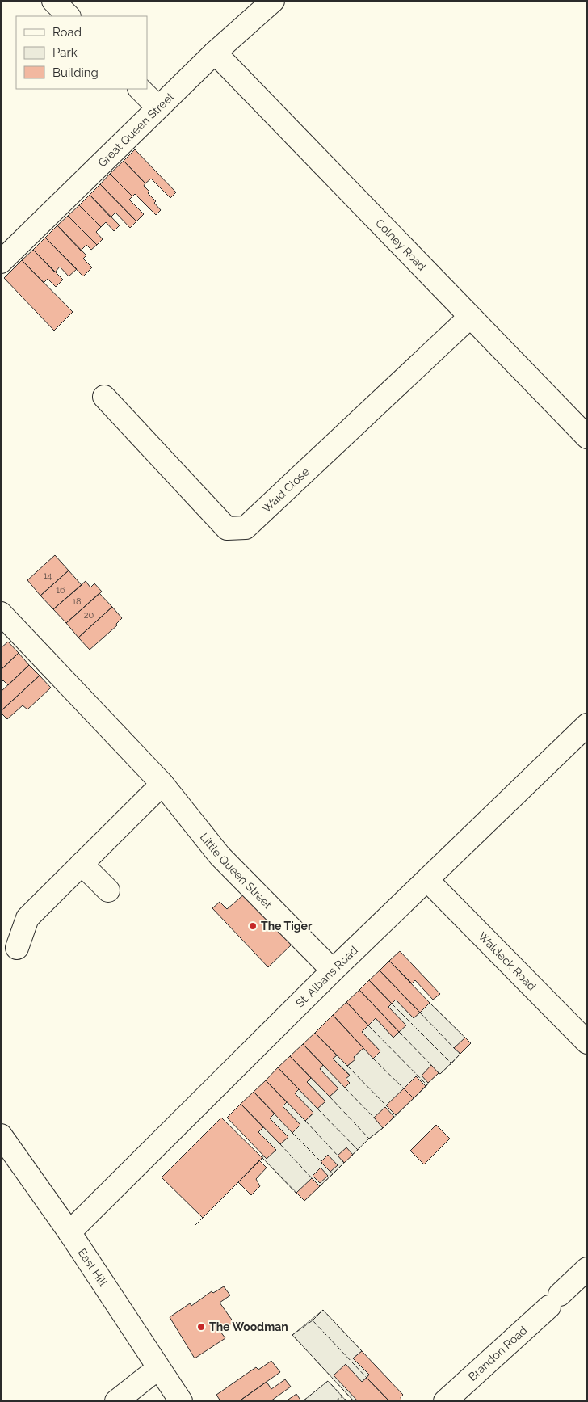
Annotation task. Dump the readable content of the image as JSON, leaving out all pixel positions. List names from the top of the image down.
{
  "streets": {
    "street": [
      "Great Queen Street",
      "Colney Road",
      "Waid Close",
      "Little Queen Street",
      "Waldeck Road",
      "St. Albans Road",
      "East Hill",
      "Brandon Road"
    ]
  },
  "crossings": [
    ["Great Queen Street", "Colney Road"],
    ["Colney Road", "Waid Close"],
    ["Little Queen Street", "St. Albans Road"],
    ["Waldeck Road", "St. Albans Road"],
    ["St. Albans Road", "East Hill"]
  ],
  "places": ["The Tiger", "The Woodman"],
  "house_numbers": [
    "14",
    "16",
    "18",
    "20"
  ],
  "legend": ["Road", "Park", "Building"]
}
